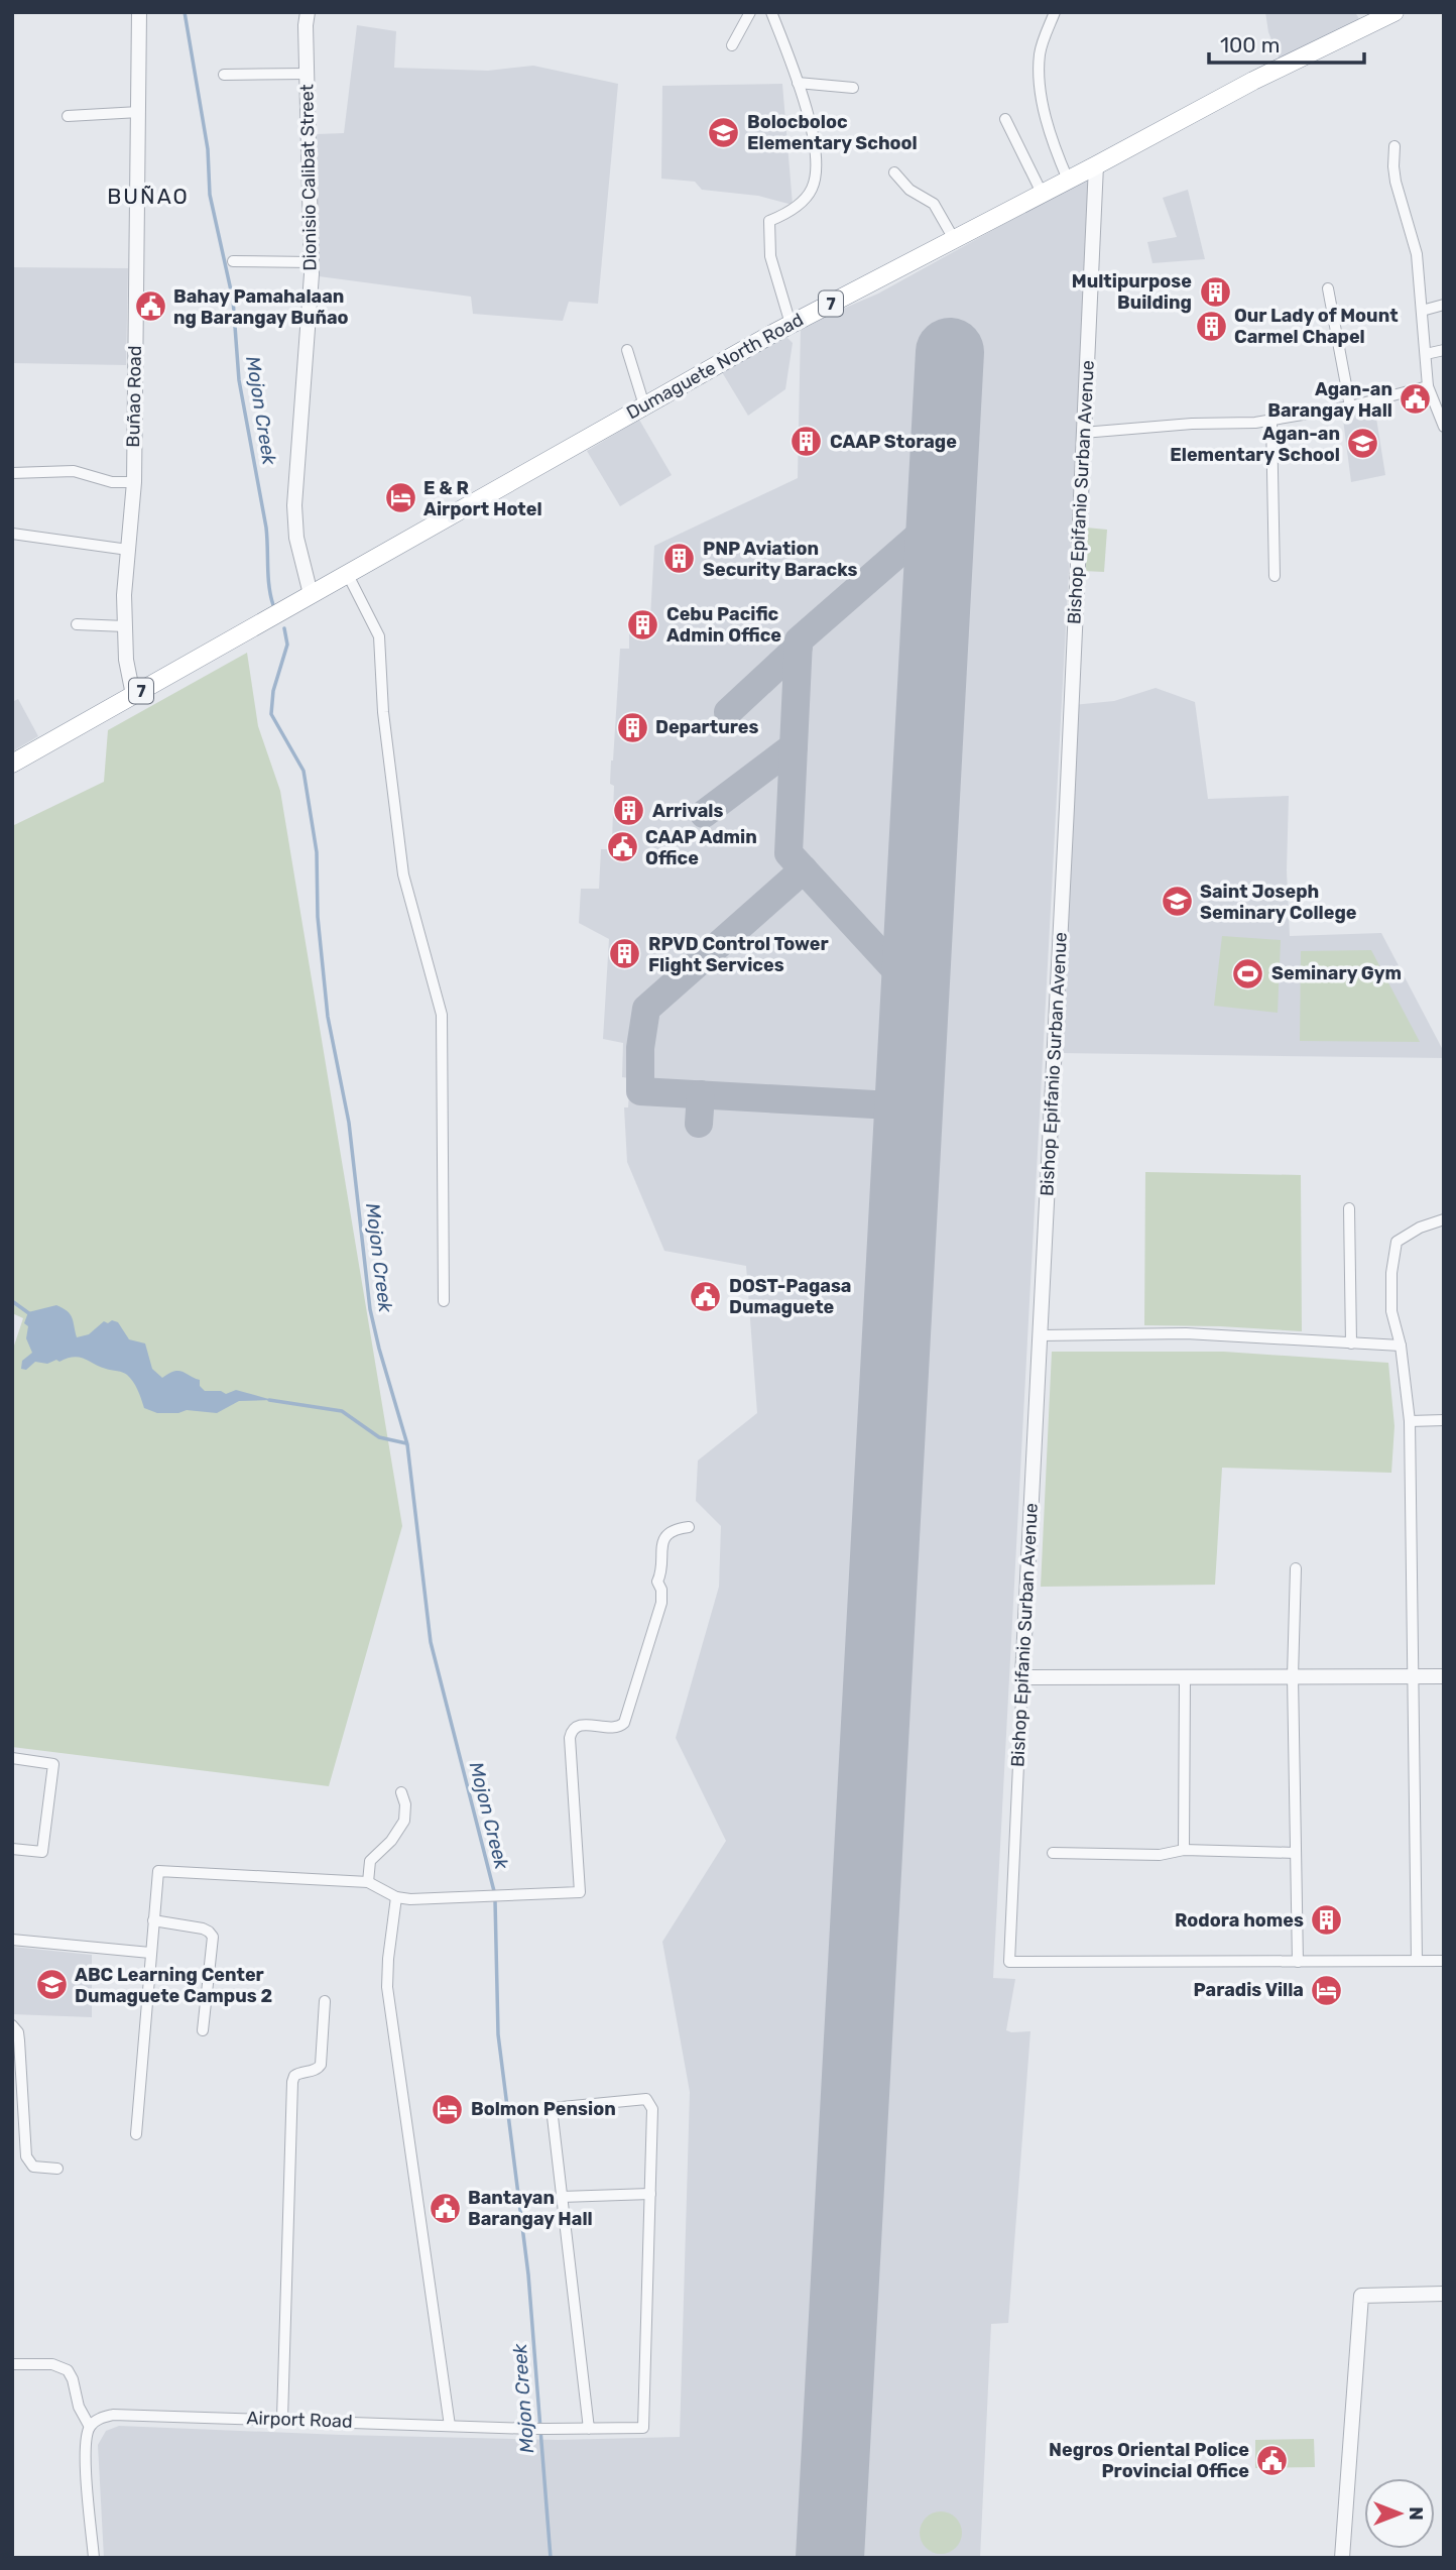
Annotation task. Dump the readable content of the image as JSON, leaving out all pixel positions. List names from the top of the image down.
{
  "streets": {
    "highway": ["7", "Dumaguete North Road"],
    "street": [
      "Dionisio Calibat Street",
      "Buñao Road",
      "Bishop Epifanio Surban Avenue",
      "Airport Road"
    ]
  },
  "crossings": [
    ["Dionisio Calibat Street", "Dumaguete North Road"],
    ["7", "Dumaguete North Road"],
    ["7", "Buñao Road"],
    ["Dumaguete North Road", "Buñao Road"],
    ["Dumaguete North Road", "Bishop Epifanio Surban Avenue"]
  ],
  "districts": ["BUÑAO"],
  "water": ["Mojon Creek"],
  "places": {
    "school or university": [
      "Bolocboloc Elementary School",
      "Agan-an Elementary School",
      "Saint Joseph Seminary College",
      "ABC Learning Center Dumaguete Campus 2"
    ],
    "building": [
      "Multipurpose Building",
      "Our Lady of Mount Carmel Chapel",
      "CAAP Storage",
      "PNP Aviation Security Baracks",
      "Cebu Pacific Admin Office",
      "Departures",
      "Arrivals",
      "RPVD Control Tower Flight Services",
      "Rodora homes"
    ],
    "public building": [
      "Bahay Pamahalaan ng Barangay Buñao",
      "Agan-an Barangay Hall",
      "CAAP Admin Office",
      "DOST-Pagasa Dumaguete",
      "Bantayan Barangay Hall",
      "Negros Oriental Police Provincial Office"
    ],
    "hotel": ["E & R Airport Hotel", "Paradis Villa", "Bolmon Pension"],
    "sports": ["Seminary Gym"]
  },
  "scale_bar": "100 m",
  "north": "right"
}
